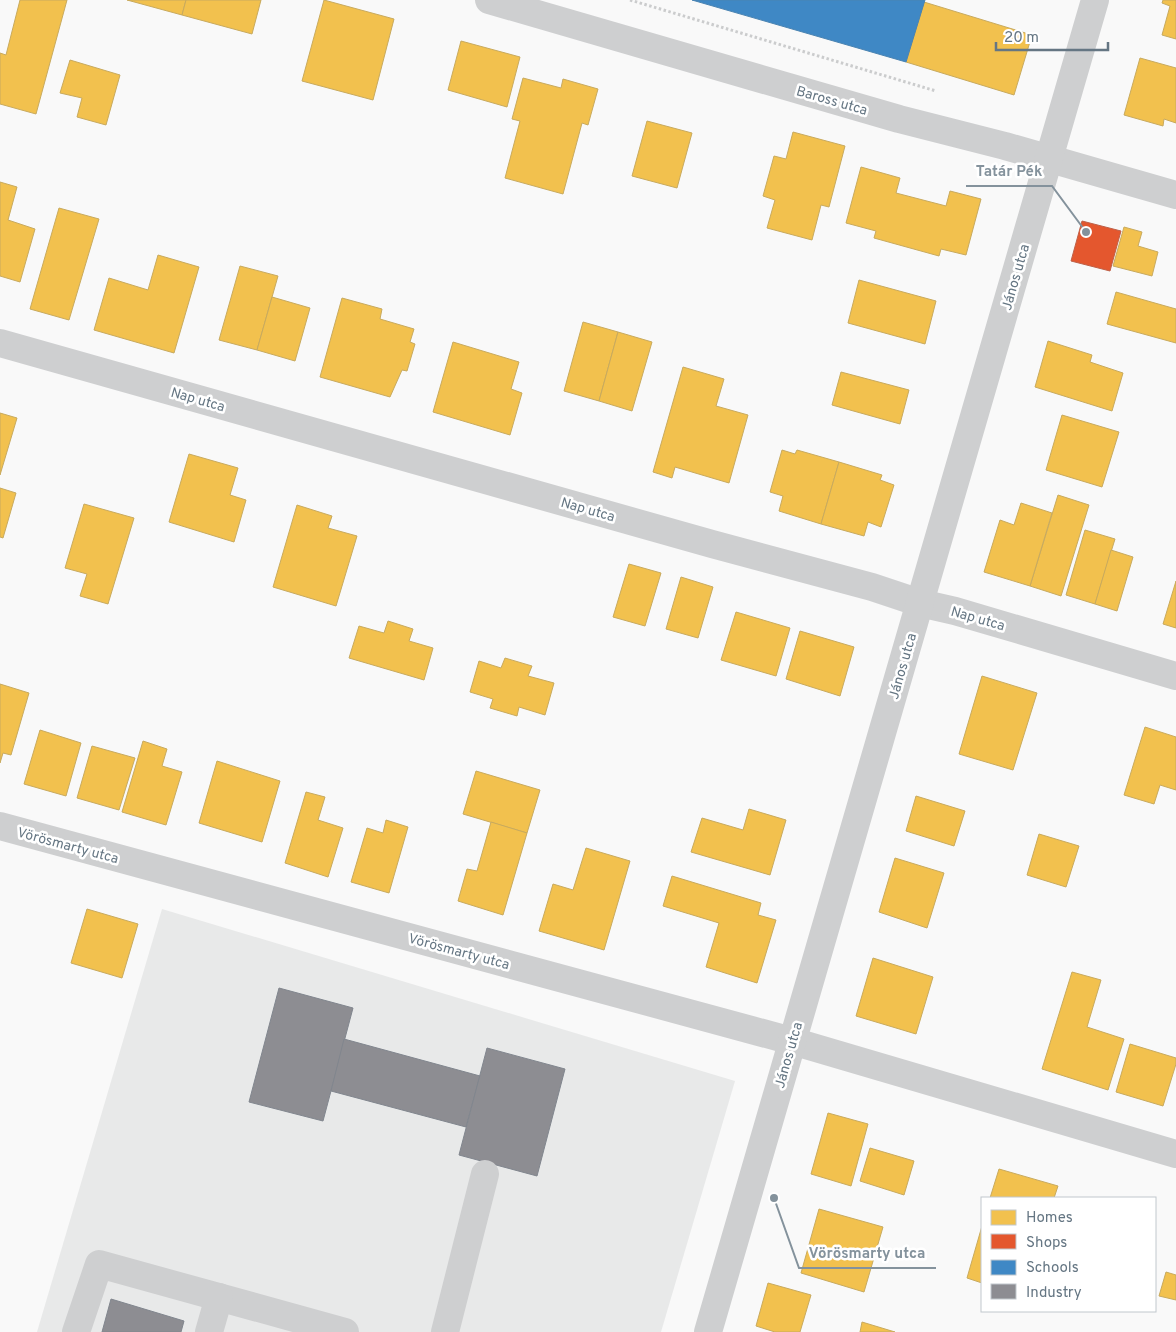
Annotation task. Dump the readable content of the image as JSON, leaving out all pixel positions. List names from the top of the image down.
{
  "streets": {
    "street": [
      "Baross utca",
      "János utca",
      "Nap utca",
      "Vörösmarty utca"
    ]
  },
  "crossings": [
    ["Baross utca", "János utca"],
    ["János utca", "Nap utca"],
    ["János utca", "Vörösmarty utca"]
  ],
  "places": ["Tatár Pék", "Vörösmarty utca"],
  "legend": [
    "Homes",
    "Shops",
    "Schools",
    "Industry"
  ],
  "scale_bar": "20 m"
}
